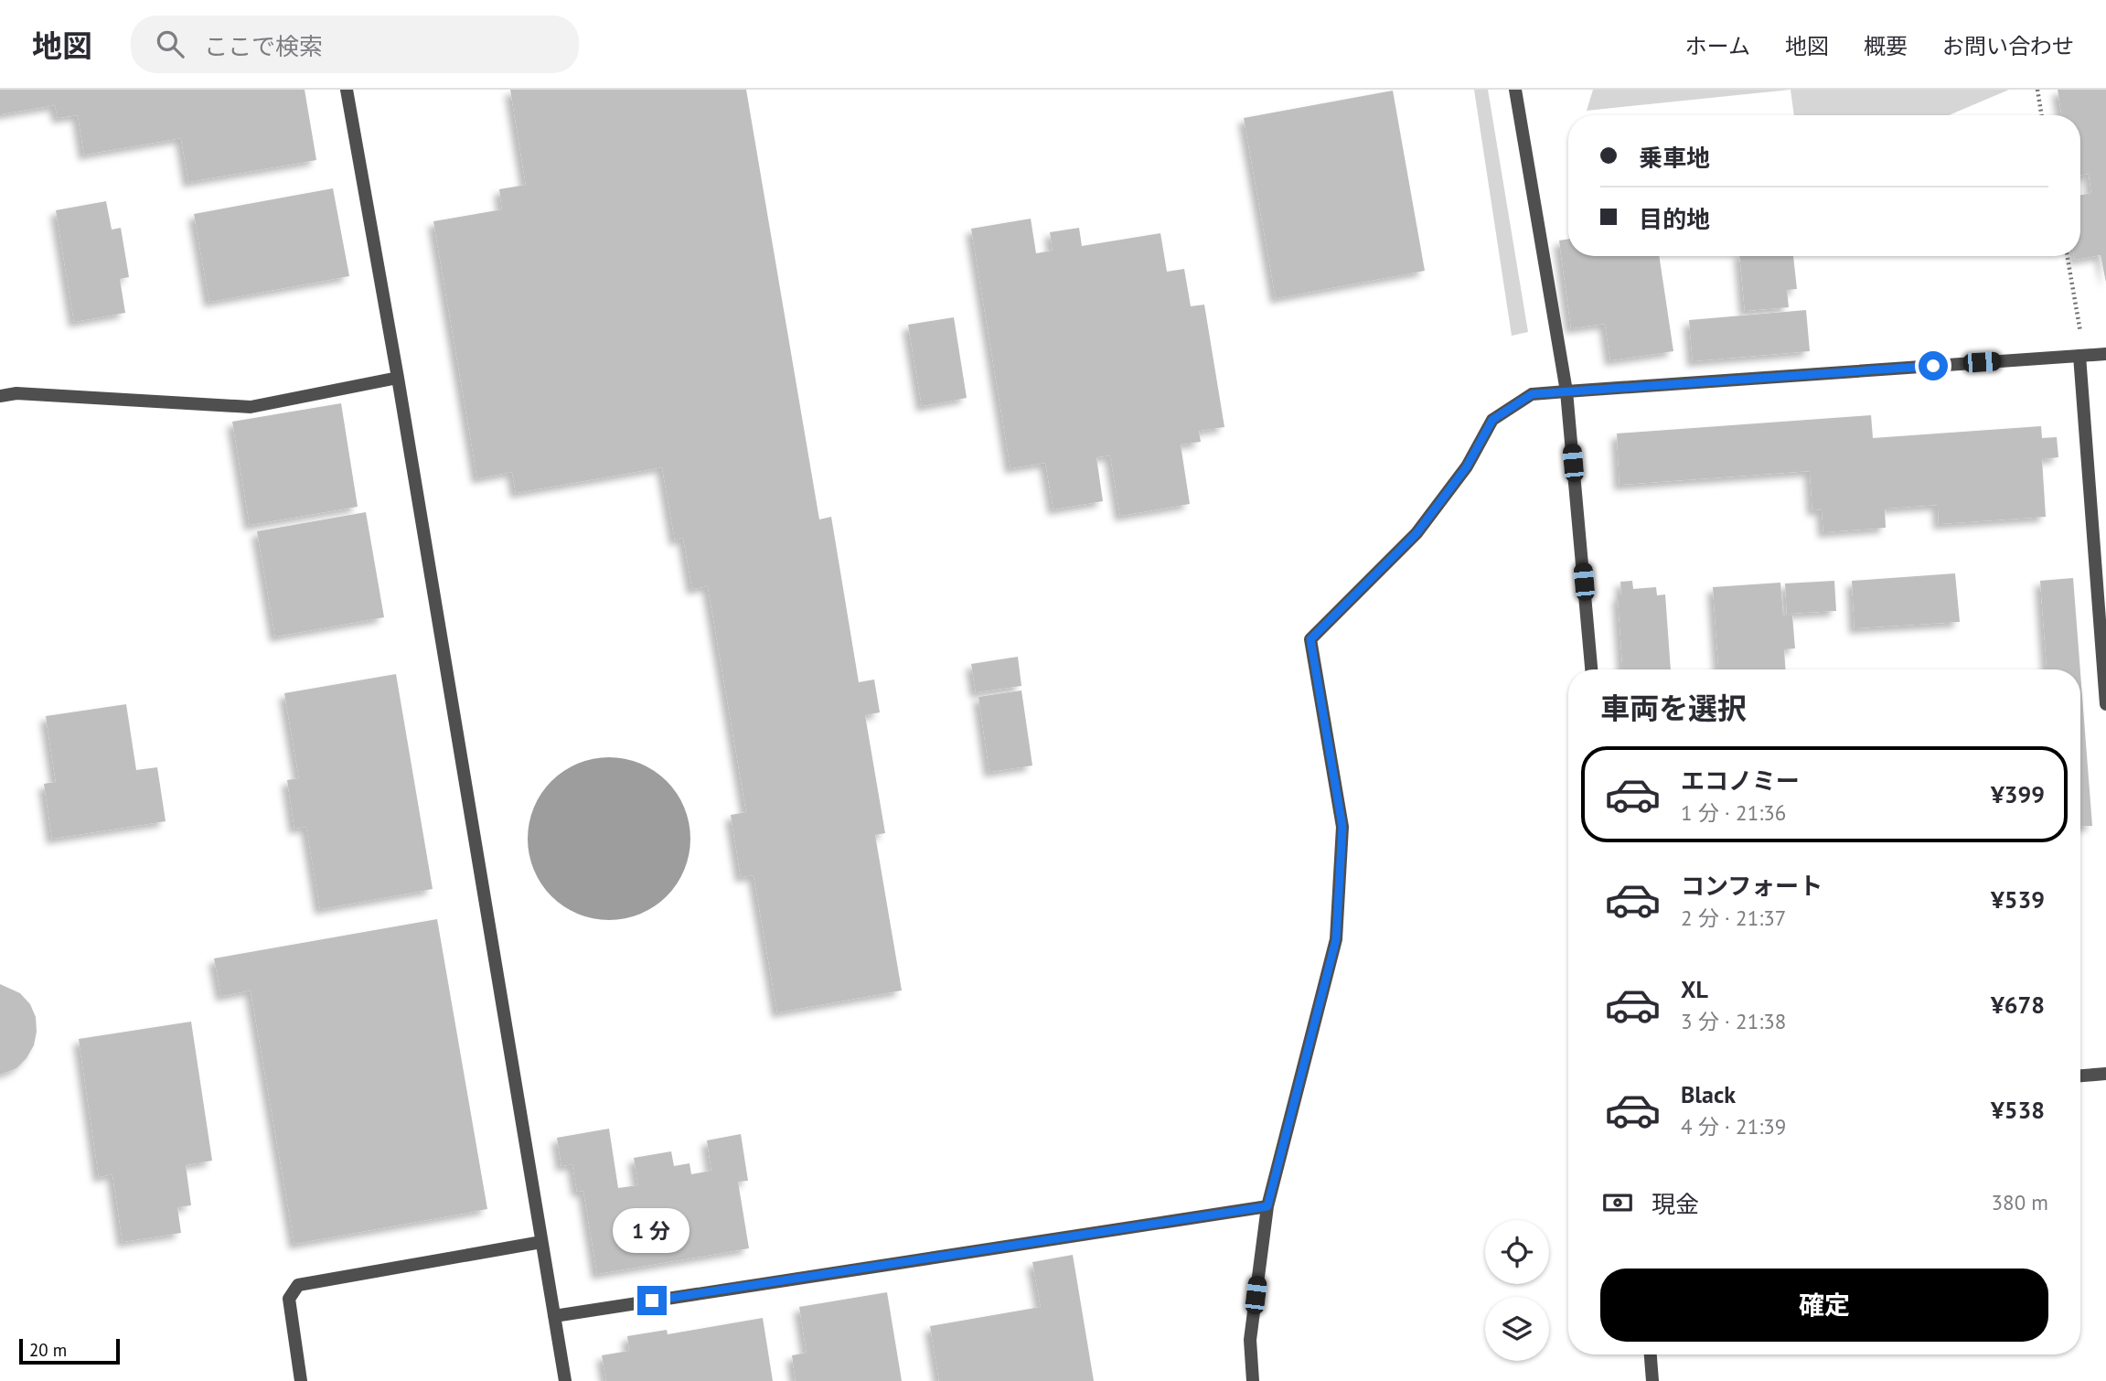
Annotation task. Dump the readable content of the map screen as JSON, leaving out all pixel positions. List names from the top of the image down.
{
  "scale_bar": "20 m",
  "page": {
    "header": "地図",
    "search": "ここで検索",
    "nav": [
      "ホーム",
      "地図",
      "概要",
      "お問い合わせ"
    ],
    "banner": ["乗車地", "目的地"],
    "heading": "車両を選択",
    "list": [
      {
        "name": "エコノミー",
        "note": "1 分 · 21:36",
        "value": "¥399"
      },
      {
        "name": "コンフォート",
        "note": "2 分 · 21:37",
        "value": "¥539"
      },
      {
        "name": "XL",
        "note": "3 分 · 21:38",
        "value": "¥678"
      },
      {
        "name": "Black",
        "note": "4 分 · 21:39",
        "value": "¥538"
      }
    ],
    "pay": ["現金", "380 m"],
    "bubble": "1 分",
    "buttons": "確定",
    "scale": "20 m"
  }
}
